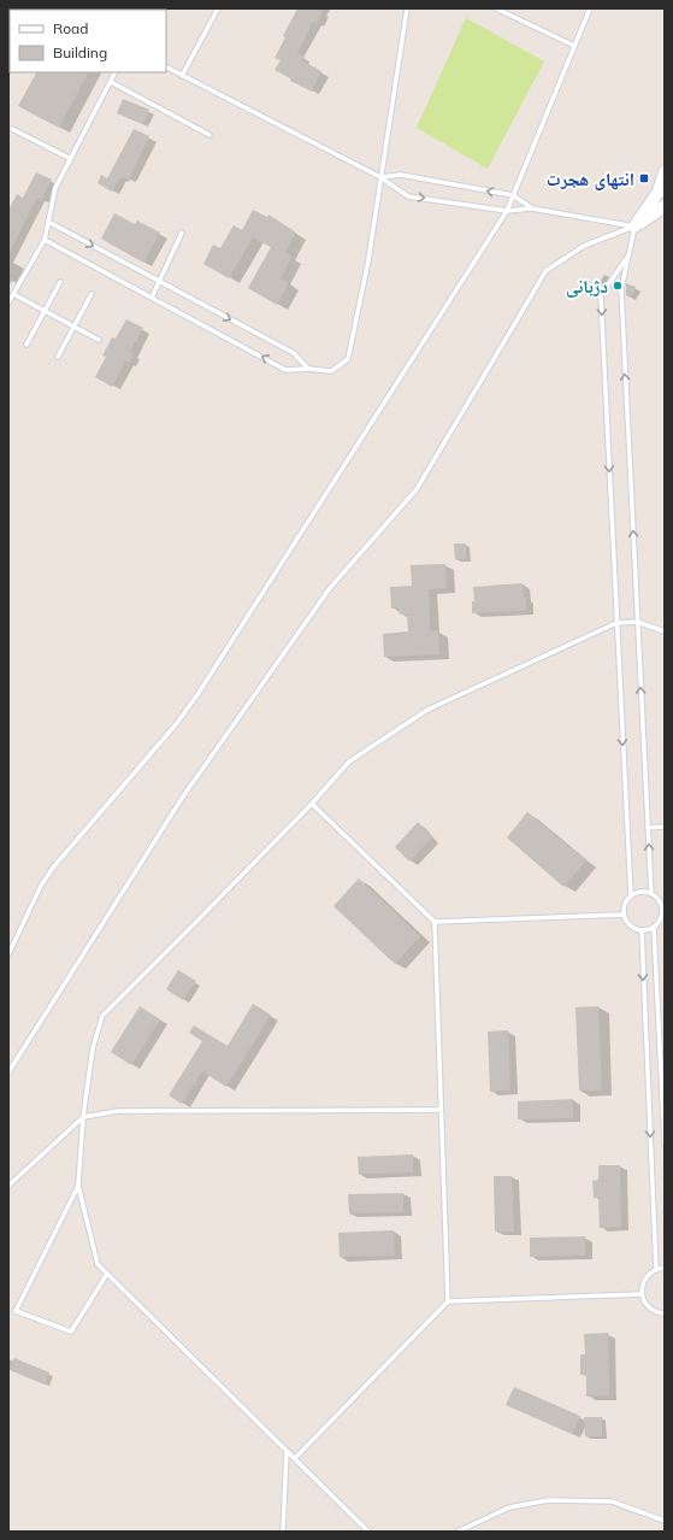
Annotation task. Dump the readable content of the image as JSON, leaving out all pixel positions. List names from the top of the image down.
{
  "places": {
    "transit": ["انتهای هجرت"],
    "other": ["دژبانی"]
  },
  "legend": ["Road", "Building"]
}
